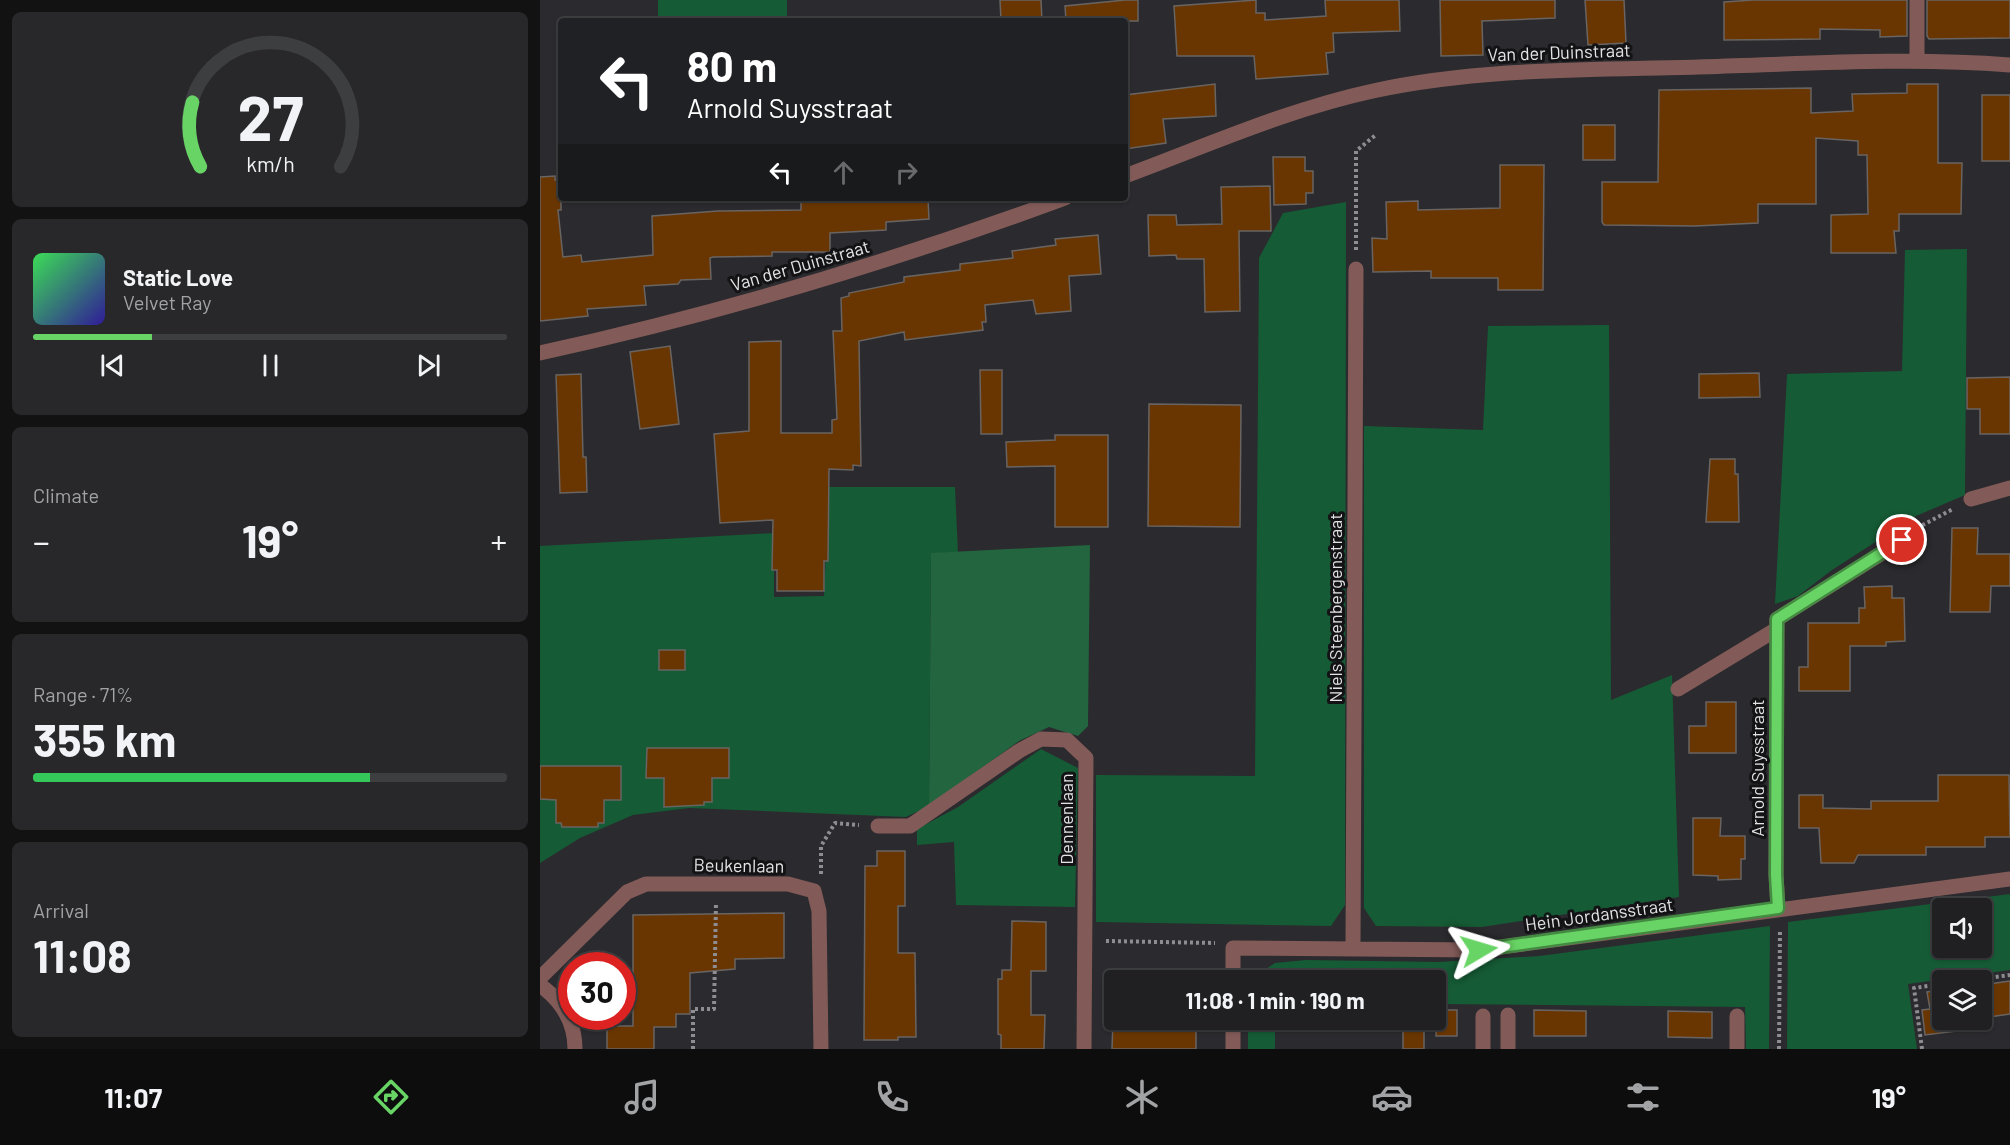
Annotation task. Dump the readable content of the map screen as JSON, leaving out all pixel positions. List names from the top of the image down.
{
  "streets": {
    "street": [
      "Van der Duinstraat",
      "Niels Steenbergenstraat",
      "Arnold Suysstraat",
      "Dennenlaan",
      "Beukenlaan",
      "Hein Jordansstraat"
    ]
  },
  "crossings": [
    ["Niels Steenbergenstraat", "Hein Jordansstraat"],
    ["Arnold Suysstraat", "Hein Jordansstraat"]
  ],
  "page": {
    "turn": ["80 m", "Arnold Suysstraat"],
    "song": ["Static Love", "Velvet Ray"],
    "tile": [
      "Climate",
      ["Range · 71%", "355 km"],
      ["Arrival", "11:08"]
    ],
    "heat": ["−", "19°", "+"],
    "limit": "30",
    "trip": "11:08 · 1 min · 190 m",
    "tabs": ["11:07", "19°"],
    "gauge": ["27", "km/h"]
  }
}
